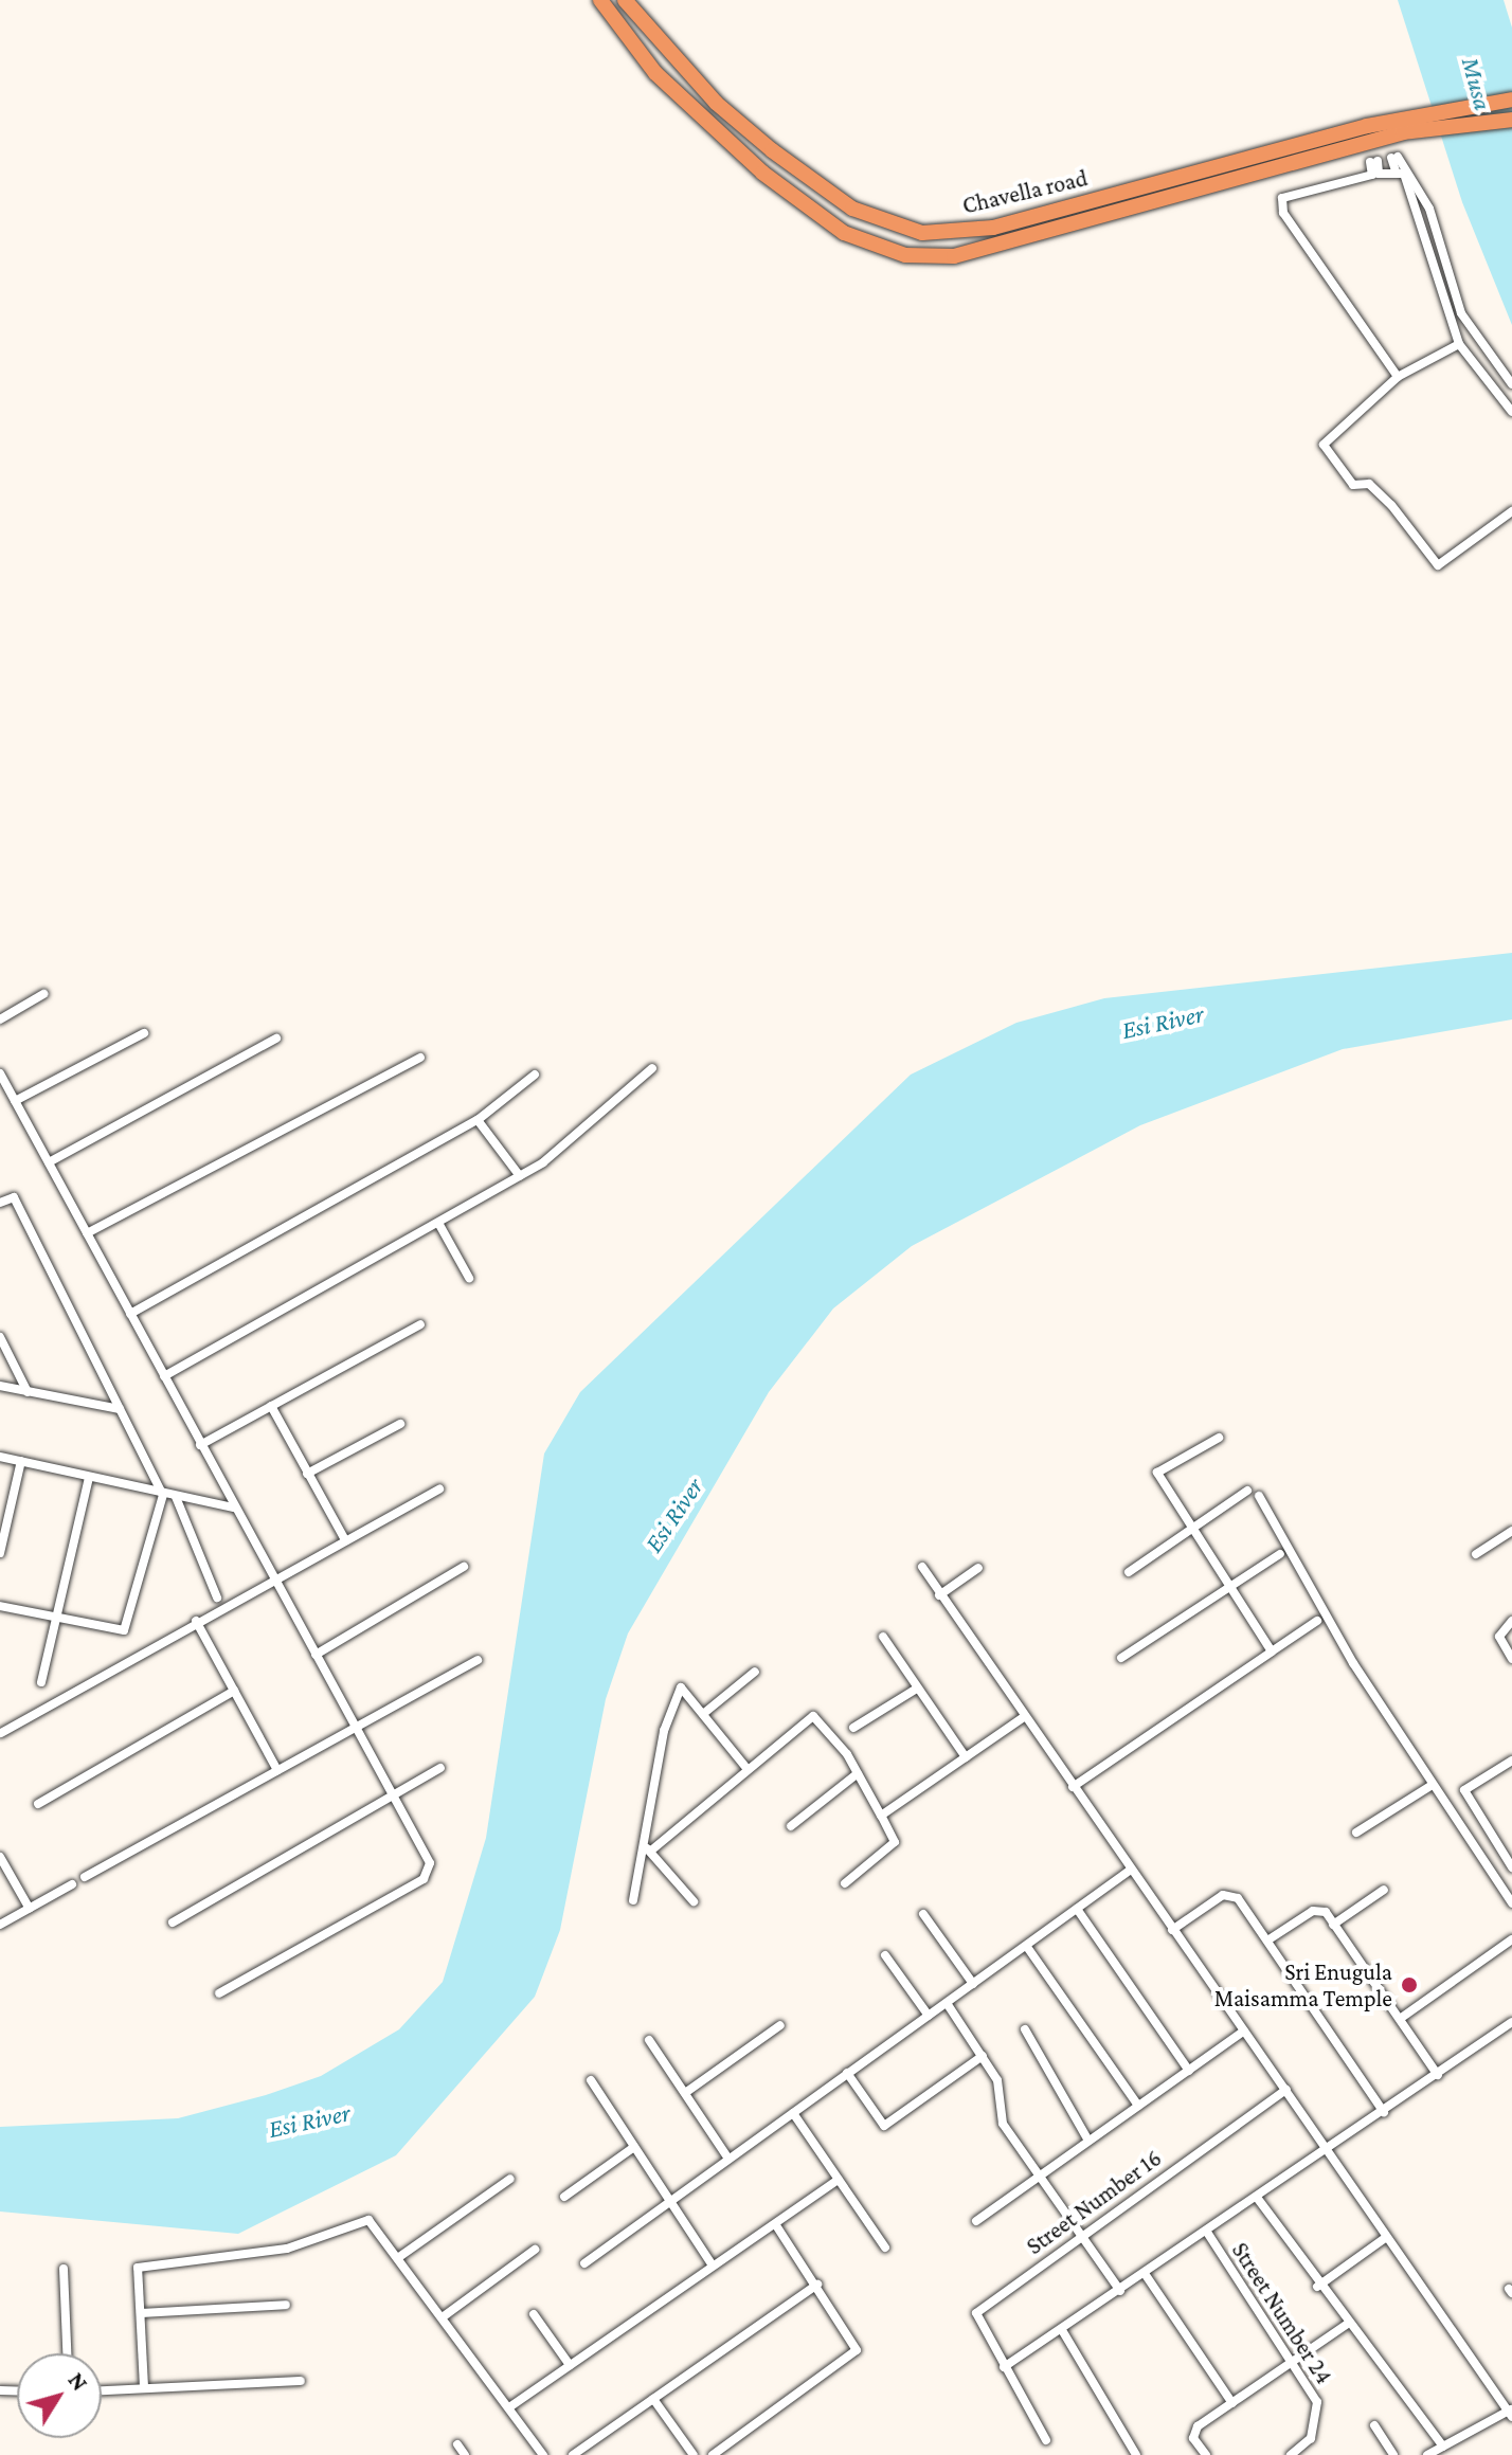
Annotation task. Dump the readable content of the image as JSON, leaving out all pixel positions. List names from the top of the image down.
{
  "streets": {
    "highway": ["Chavella road"],
    "street": ["Street Number 16", "Street Number 24"]
  },
  "water": ["Musa", "Esi River"],
  "places": ["Sri Enugula Maisamma Temple"],
  "north": "top right"
}
